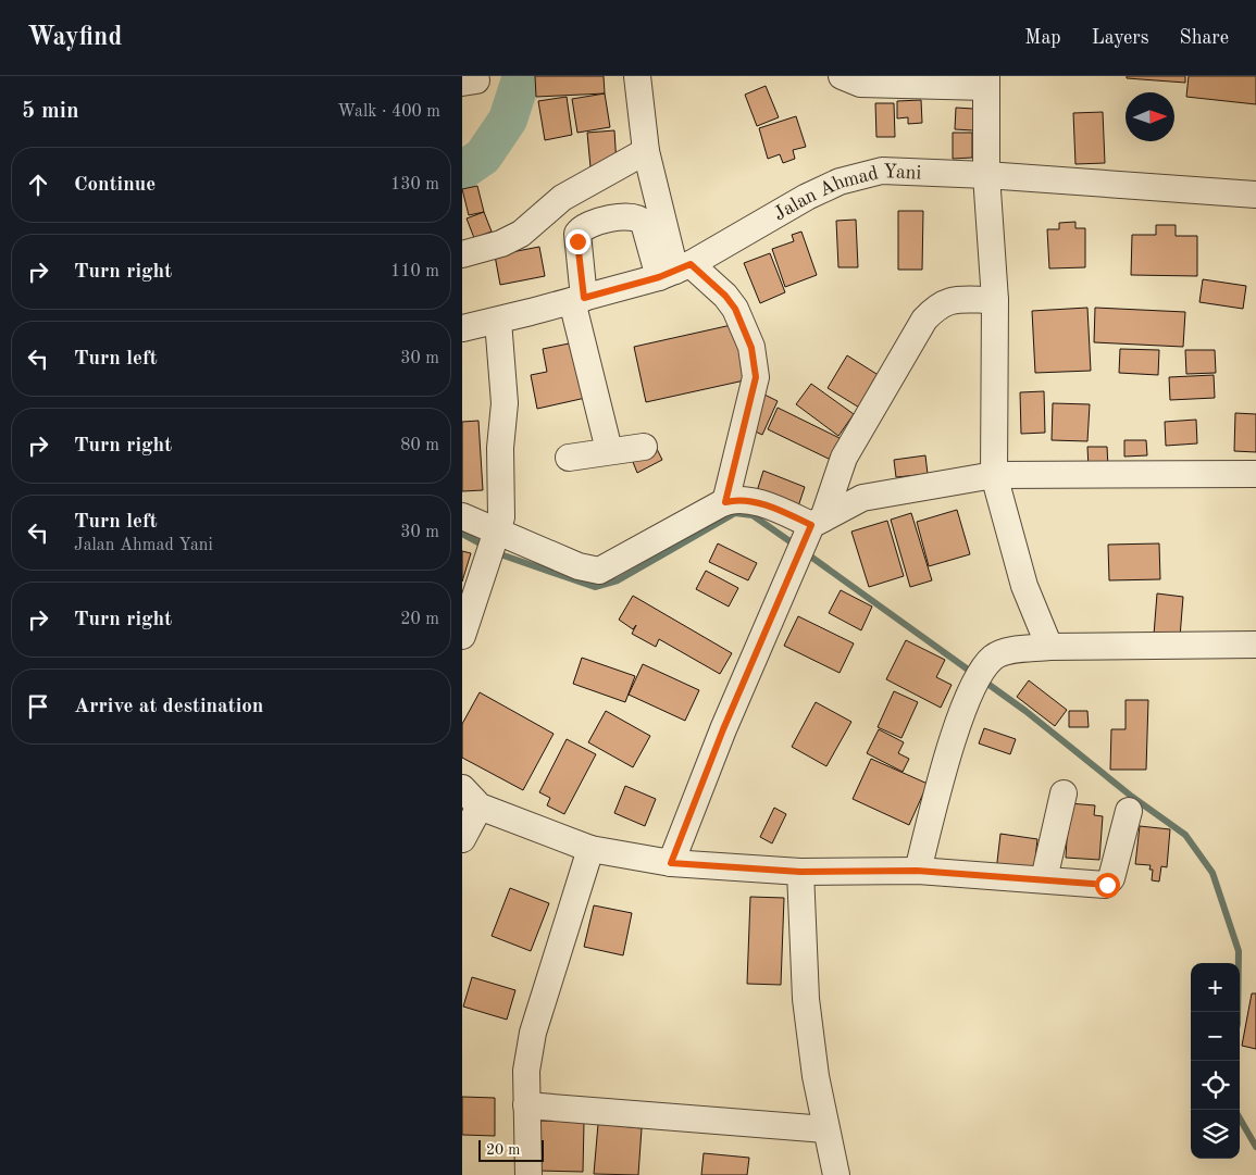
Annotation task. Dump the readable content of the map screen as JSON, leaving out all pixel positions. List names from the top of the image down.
{
  "streets": {
    "street": ["Jalan Ahmad Yani"]
  },
  "scale_bar": "20 m",
  "north": "right",
  "page": {
    "header": "Wayfind",
    "nav": ["Map", "Layers", "Share"],
    "heading": ["5 min", "Walk · 400 m"],
    "list": [
      ["Continue", "130 m"],
      ["Turn right", "110 m"],
      ["Turn left", "30 m"],
      ["Turn right", "80 m"],
      ["Turn left", "Jalan Ahmad Yani", "30 m"],
      ["Turn right", "20 m"],
      "Arrive at destination"
    ],
    "map_buttons": ["+", "−"],
    "scale": "20 m"
  }
}
